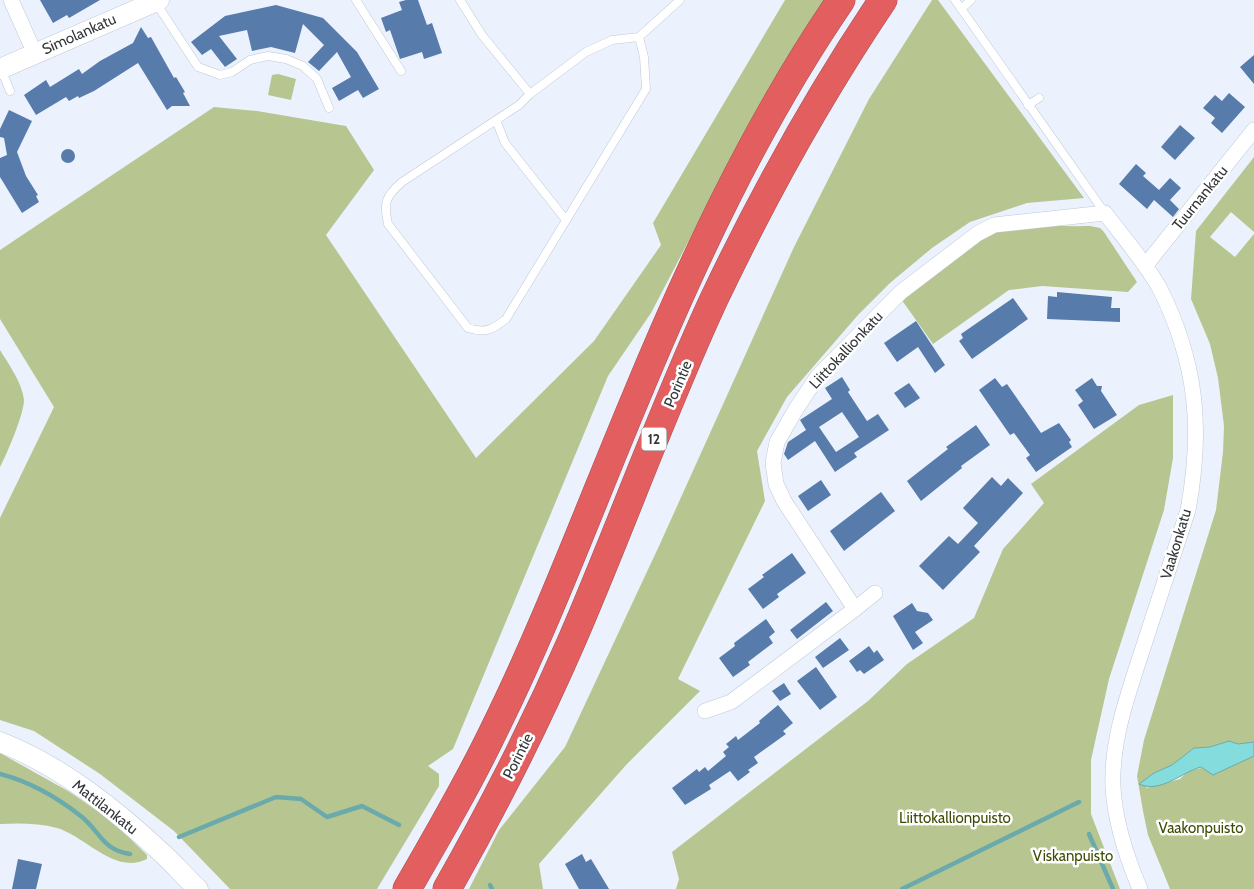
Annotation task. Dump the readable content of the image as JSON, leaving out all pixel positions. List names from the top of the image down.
{
  "streets": {
    "highway": ["Porintie", "12"],
    "street": [
      "Simolankatu",
      "Tuurnankatu",
      "Liittokallionkatu",
      "Vaakonkatu",
      "Mattilankatu"
    ]
  },
  "crossings": [
    ["Tuurnankatu", "Vaakonkatu"],
    ["Liittokallionkatu", "Vaakonkatu"]
  ],
  "parks": ["Liittokallionpuisto", "Vaakonpuisto", "Viskanpuisto"]
}
